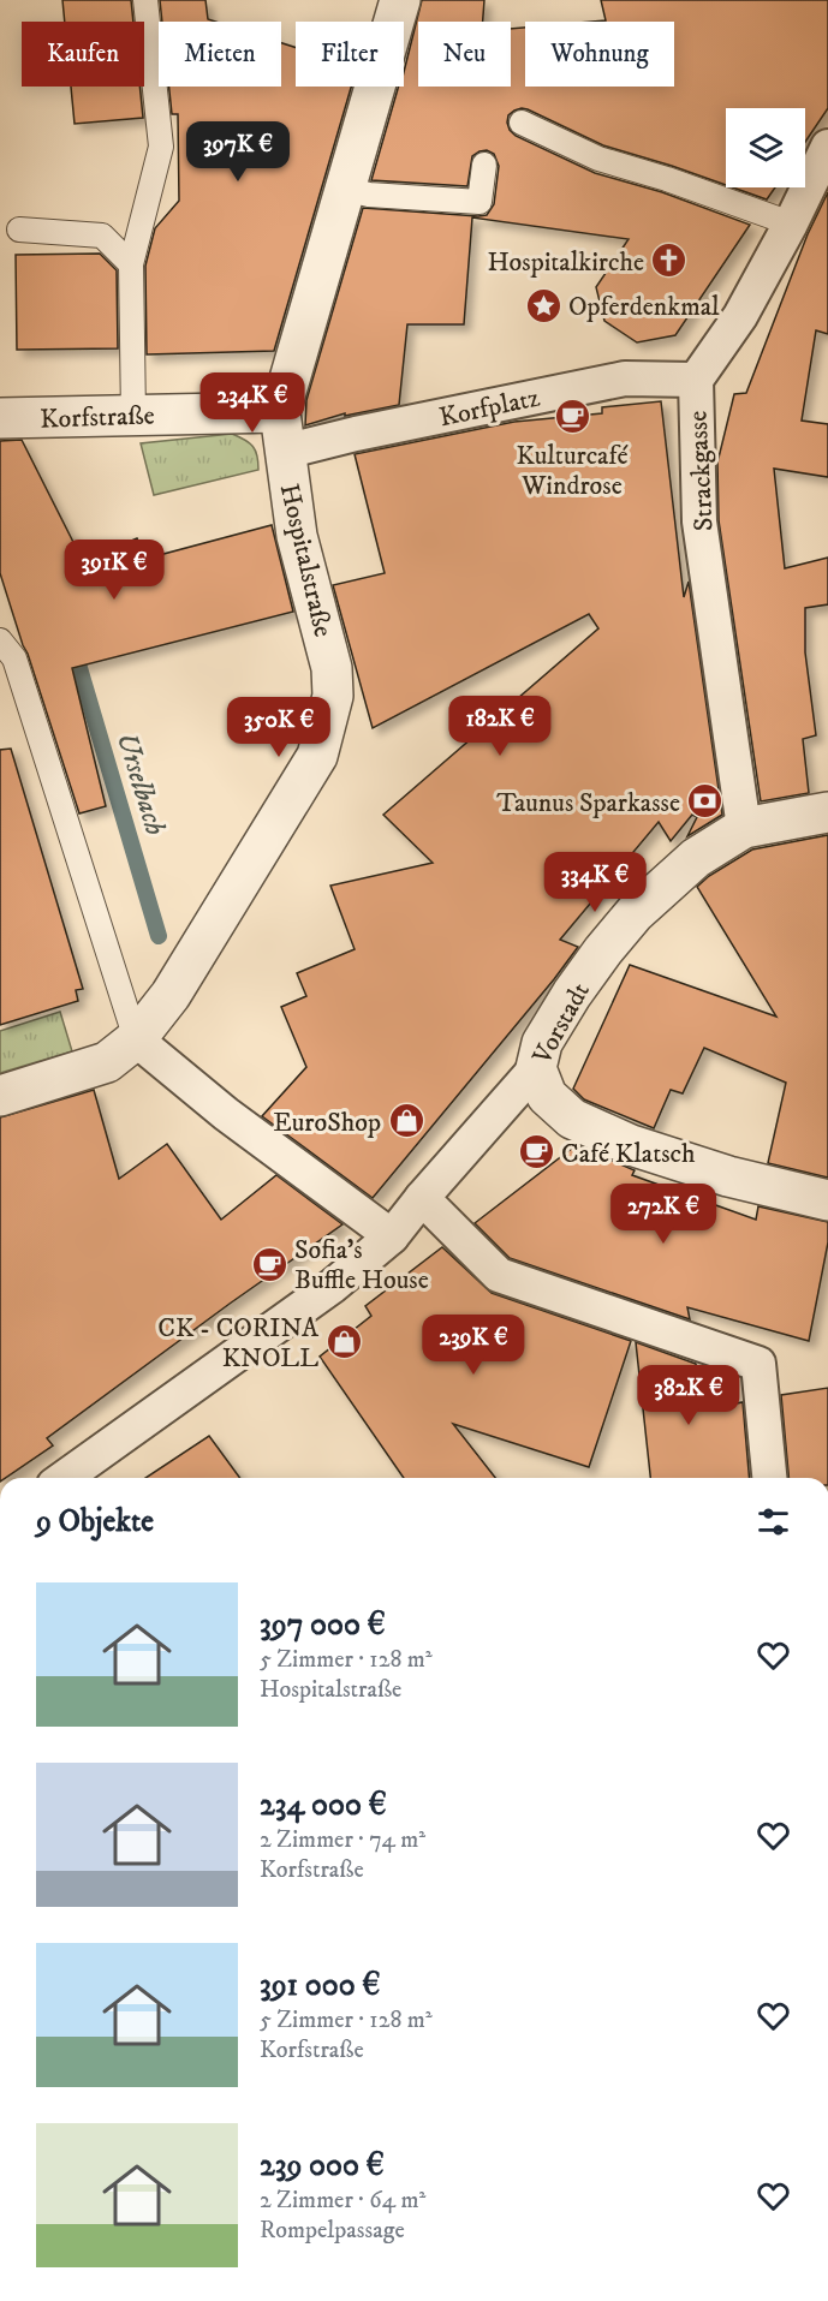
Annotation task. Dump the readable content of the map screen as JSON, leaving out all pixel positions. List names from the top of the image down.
{
  "streets": {
    "street": [
      "Korfplatz",
      "Korfstraße",
      "Strackgasse",
      "Hospitalstraße",
      "Vorstadt"
    ]
  },
  "crossings": [
    ["Korfplatz", "Strackgasse"],
    ["Korfplatz", "Hospitalstraße"],
    ["Korfstraße", "Hospitalstraße"],
    ["Strackgasse", "Vorstadt"]
  ],
  "water": ["Urselbach"],
  "places": {
    "church": ["Hospitalkirche"],
    "place": ["Opferdenkmal"],
    "cafe": ["Kulturcafé Windrose", "Café Klatsch", "Sofia's Buffle House"],
    "bank": ["Taunus Sparkasse"],
    "shop": ["EuroShop", "CK - CORINA KNOLL"]
  },
  "page": {
    "chip": [
      "Kaufen",
      "Mieten",
      "Filter",
      "Neu",
      "Wohnung"
    ],
    "price": [
      "397K €",
      "234K €",
      "391K €",
      "182K €",
      "350K €",
      "334K €",
      "272K €",
      "239K €",
      "382K €"
    ],
    "heading": "9 Objekte",
    "list": [
      {
        "name": "397 000 €",
        "note": "5 Zimmer · 128 m² · Hospitalstraße"
      },
      {
        "name": "234 000 €",
        "note": "2 Zimmer · 74 m² · Korfstraße"
      },
      {
        "name": "391 000 €",
        "note": "5 Zimmer · 128 m² · Korfstraße"
      },
      {
        "name": "239 000 €",
        "note": "2 Zimmer · 64 m² · Rompelpassage"
      }
    ]
  }
}
